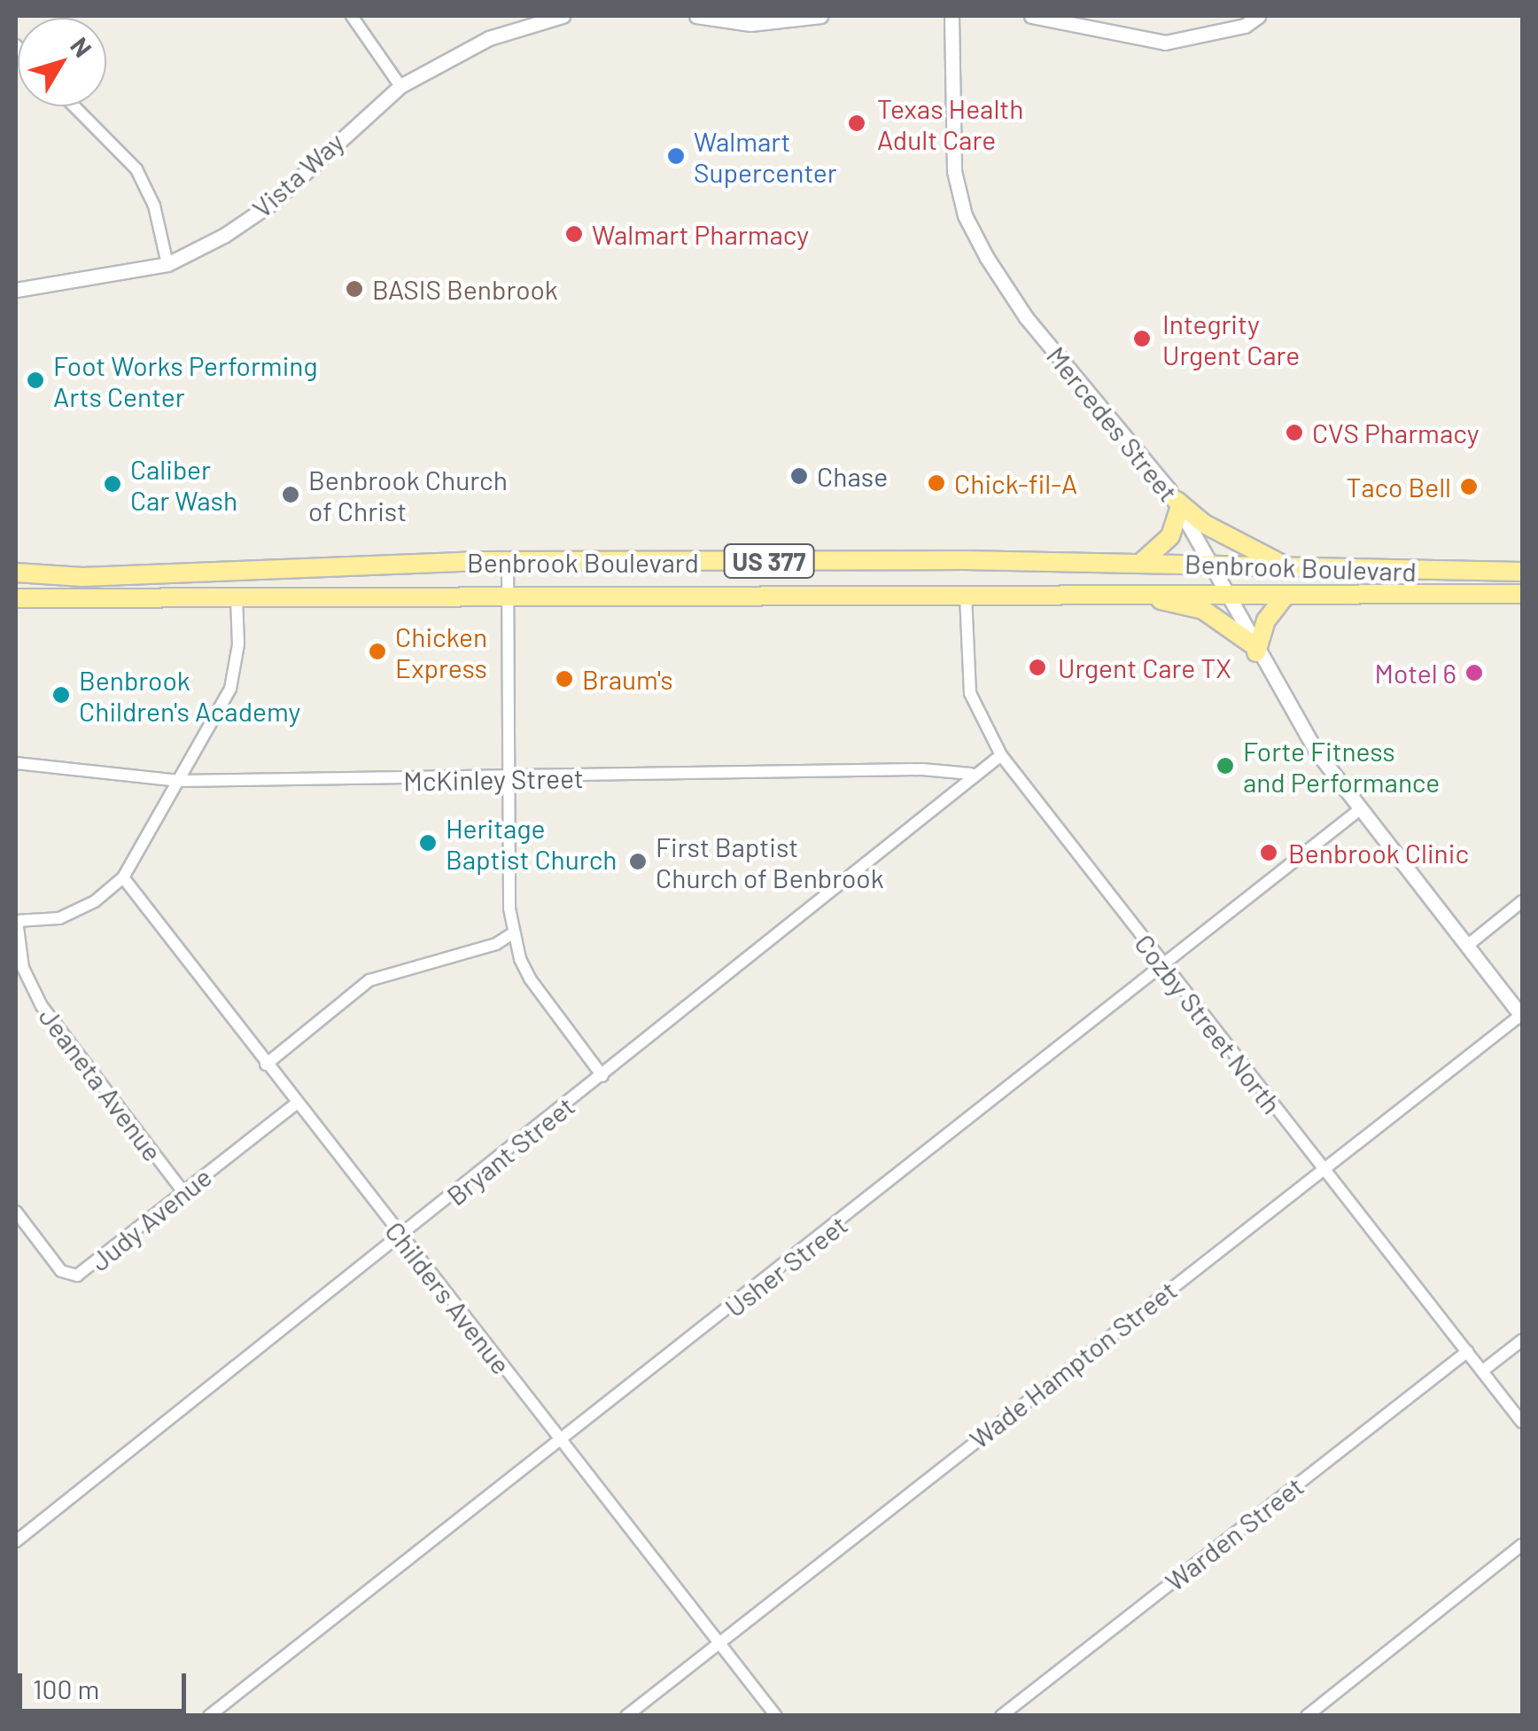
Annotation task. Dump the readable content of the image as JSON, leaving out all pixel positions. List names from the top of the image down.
{
  "streets": {
    "highway": ["US 377", "Benbrook Boulevard"],
    "street": [
      "Vista Way",
      "Mercedes Street",
      "McKinley Street",
      "Cozby Street North",
      "Jeaneta Avenue",
      "Bryant Street",
      "Judy Avenue",
      "Usher Street",
      "Childers Avenue",
      "Wade Hampton Street",
      "Warden Street"
    ]
  },
  "crossings": [
    ["Mercedes Street", "Benbrook Boulevard"],
    ["Mercedes Street", "Usher Street"],
    ["Mercedes Street", "Wade Hampton Street"],
    ["Benbrook Boulevard", "Cozby Street North"],
    ["McKinley Street", "Bryant Street"],
    ["Cozby Street North", "Bryant Street"],
    ["Cozby Street North", "Usher Street"],
    ["Cozby Street North", "Wade Hampton Street"],
    ["Cozby Street North", "Warden Street"],
    ["Jeaneta Avenue", "Judy Avenue"],
    ["Bryant Street", "Childers Avenue"],
    ["Judy Avenue", "Childers Avenue"],
    ["Usher Street", "Childers Avenue"],
    ["Childers Avenue", "Wade Hampton Street"]
  ],
  "places": [
    "Texas Health Adult Care",
    "Walmart Supercenter",
    "Walmart Pharmacy",
    "BASIS Benbrook",
    "Integrity Urgent Care",
    "Foot Works Performing Arts Center",
    "CVS Pharmacy",
    "Chase",
    "Chick-fil-A",
    "Caliber Car Wash",
    "Taco Bell",
    "Benbrook Church of Christ",
    "Chicken Express",
    "Urgent Care TX",
    "Motel 6",
    "Braum's",
    "Benbrook Children's Academy",
    "Forte Fitness and Performance",
    "Heritage Baptist Church",
    "Benbrook Clinic",
    "First Baptist Church of Benbrook"
  ],
  "scale_bar": "100 m",
  "north": "top right"
}
